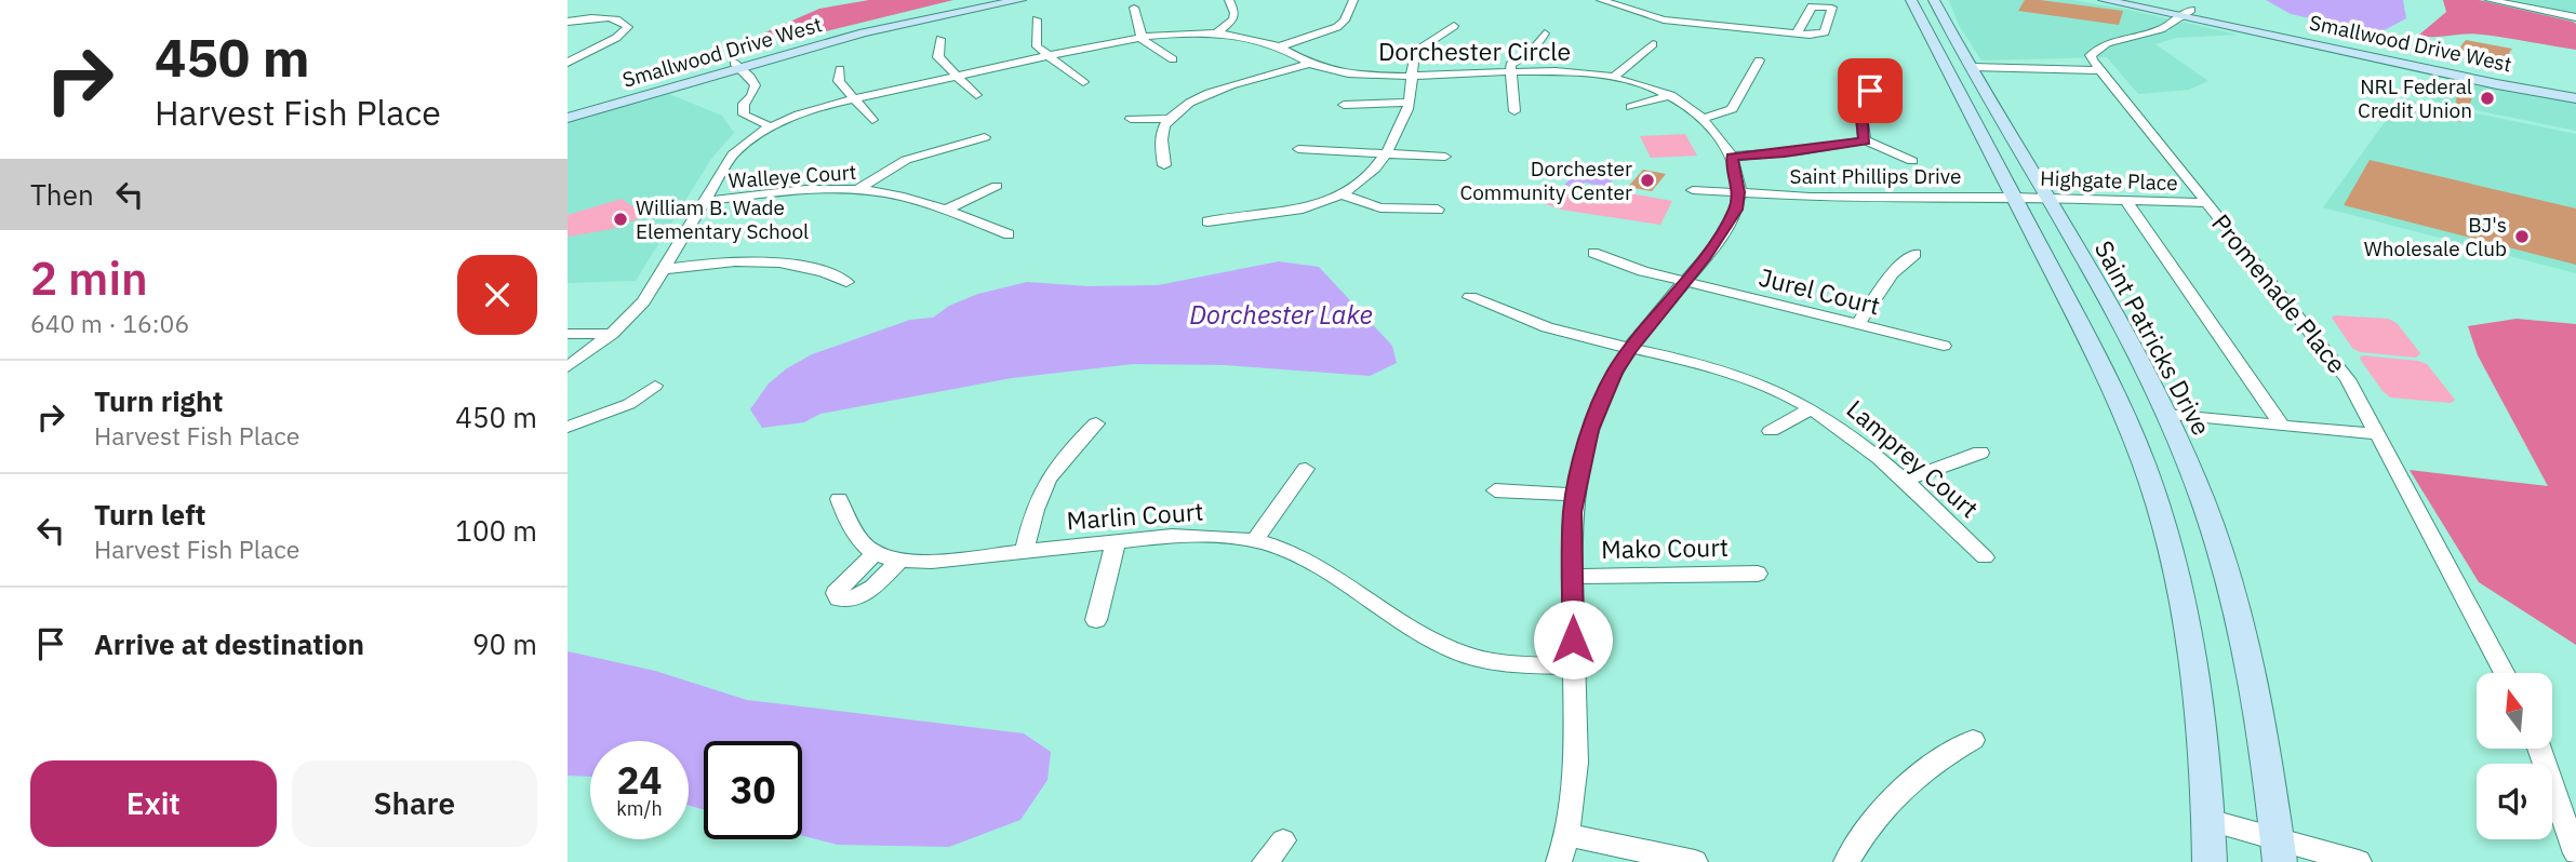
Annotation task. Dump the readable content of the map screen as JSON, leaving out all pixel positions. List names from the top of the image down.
{
  "streets": {
    "main road": ["Smallwood Drive West", "Saint Patricks Drive"],
    "street": [
      "Dorchester Circle",
      "Walleye Court",
      "Saint Phillips Drive",
      "Highgate Place",
      "Jurel Court",
      "Promenade Place",
      "Lamprey Court",
      "Marlin Court",
      "Mako Court"
    ]
  },
  "crossings": [
    ["Dorchester Circle", "Walleye Court"],
    ["Dorchester Circle", "Saint Phillips Drive"],
    ["Saint Phillips Drive", "Highgate Place"],
    ["Highgate Place", "Promenade Place"],
    ["Highgate Place", "Saint Patricks Drive"]
  ],
  "water": ["Dorchester Lake"],
  "places": [
    "NRL Federal Credit Union",
    "Dorchester Community Center",
    "William B. Wade Elementary School",
    "BJ's Wholesale Club"
  ],
  "north": "top",
  "page": {
    "turn": ["450 m", "Harvest Fish Place"],
    "then": "Then",
    "heading": ["2 min", "640 m · 16:06"],
    "list": [
      {
        "name": "Turn right",
        "note": "Harvest Fish Place",
        "value": "450 m"
      },
      {
        "name": "Turn left",
        "note": "Harvest Fish Place",
        "value": "100 m"
      },
      {
        "name": "Arrive at destination",
        "value": "90 m"
      }
    ],
    "speed": "24 km/h",
    "limit": "30",
    "buttons": ["Exit", "Share"]
  }
}
